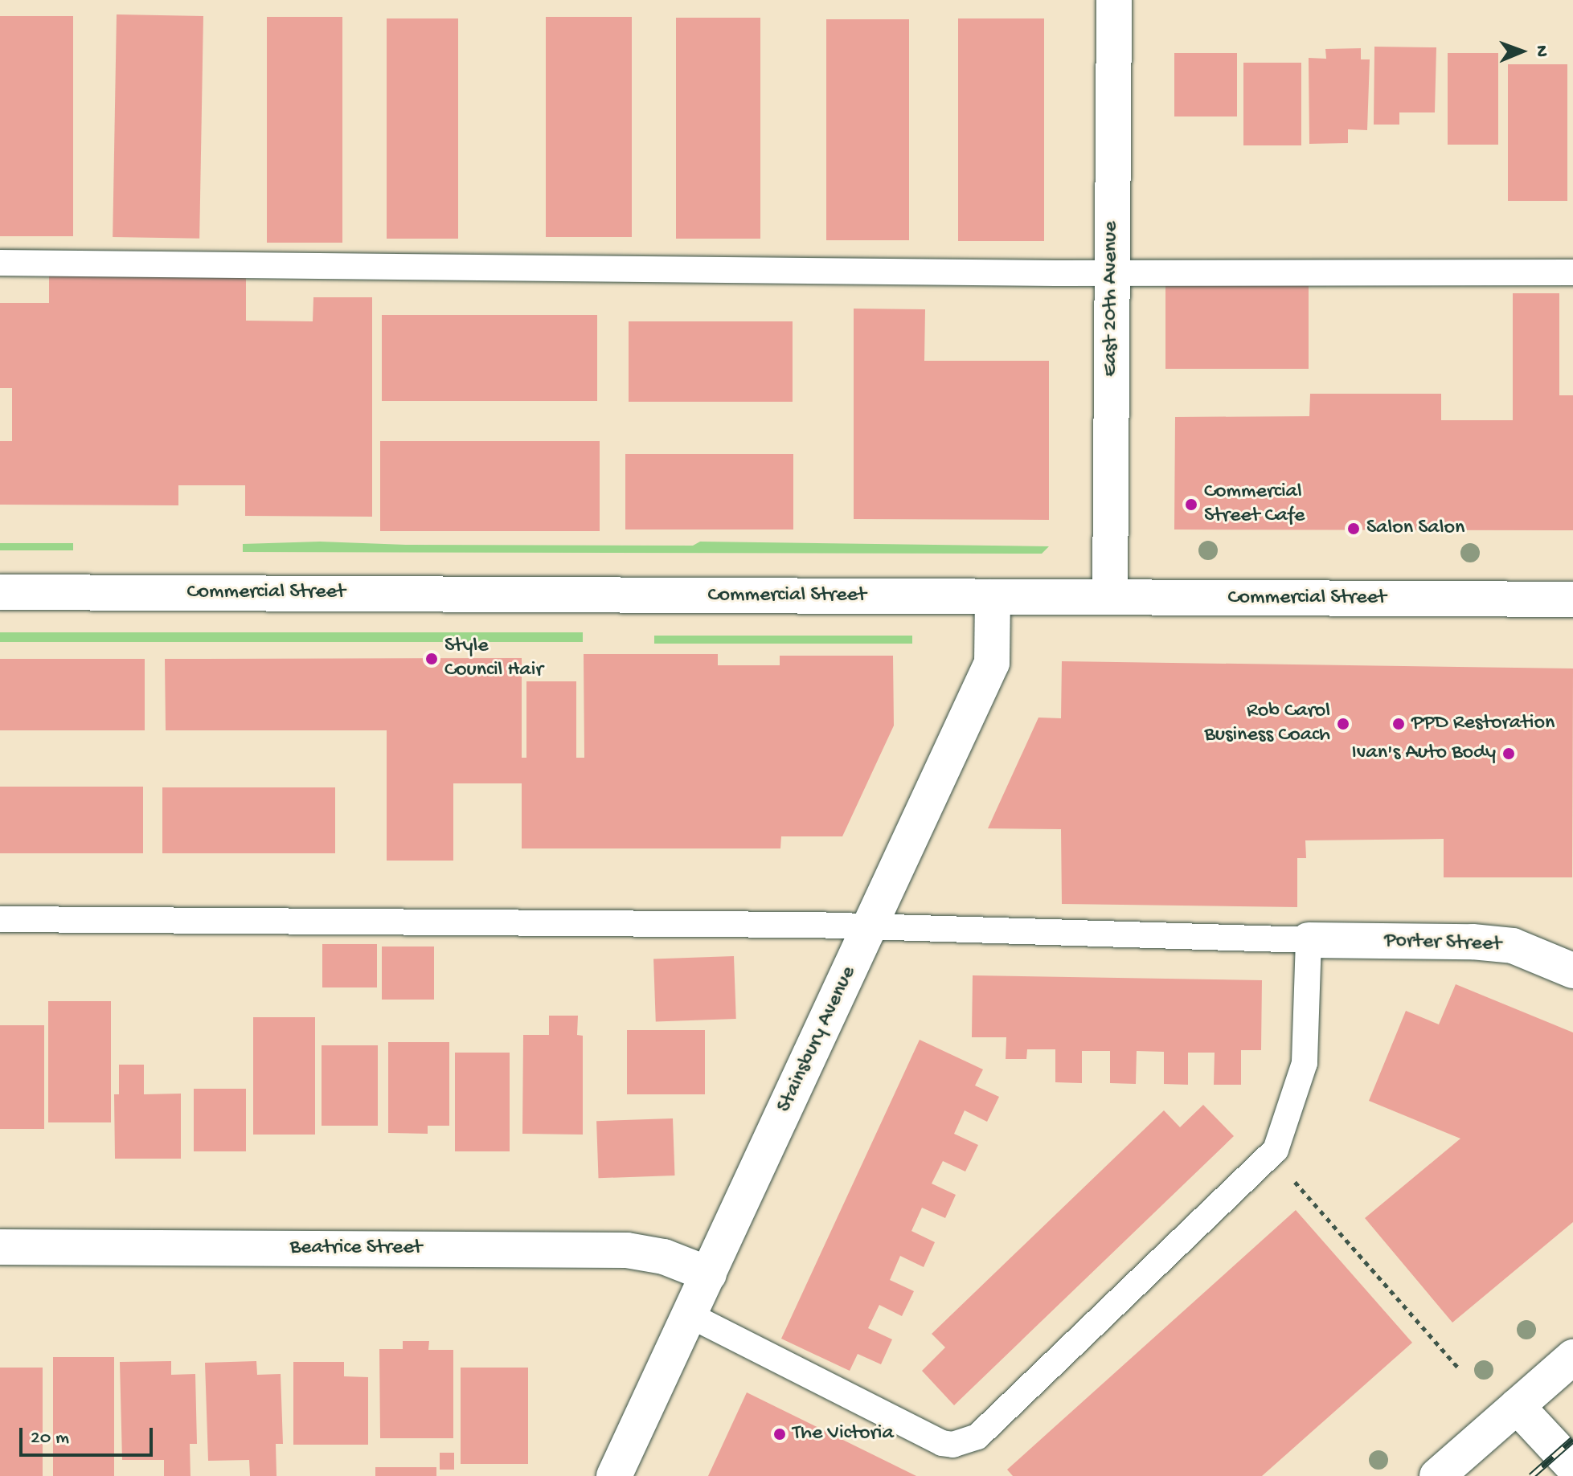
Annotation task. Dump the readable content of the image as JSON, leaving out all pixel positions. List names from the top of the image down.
{
  "streets": {
    "street": [
      "East 20th Avenue",
      "Commercial Street",
      "Porter Street",
      "Stainsbury Avenue",
      "Beatrice Street"
    ]
  },
  "crossings": [
    ["East 20th Avenue", "Commercial Street"],
    ["Commercial Street", "Stainsbury Avenue"],
    ["Stainsbury Avenue", "Beatrice Street"]
  ],
  "places": [
    "Commercial Street Cafe",
    "Salon Salon",
    "Style Council Hair",
    "Rob Carol Business Coach",
    "PPD Restoration",
    "Ivan's Auto Body",
    "The Victoria"
  ],
  "scale_bar": "20 m",
  "north": "right"
}
